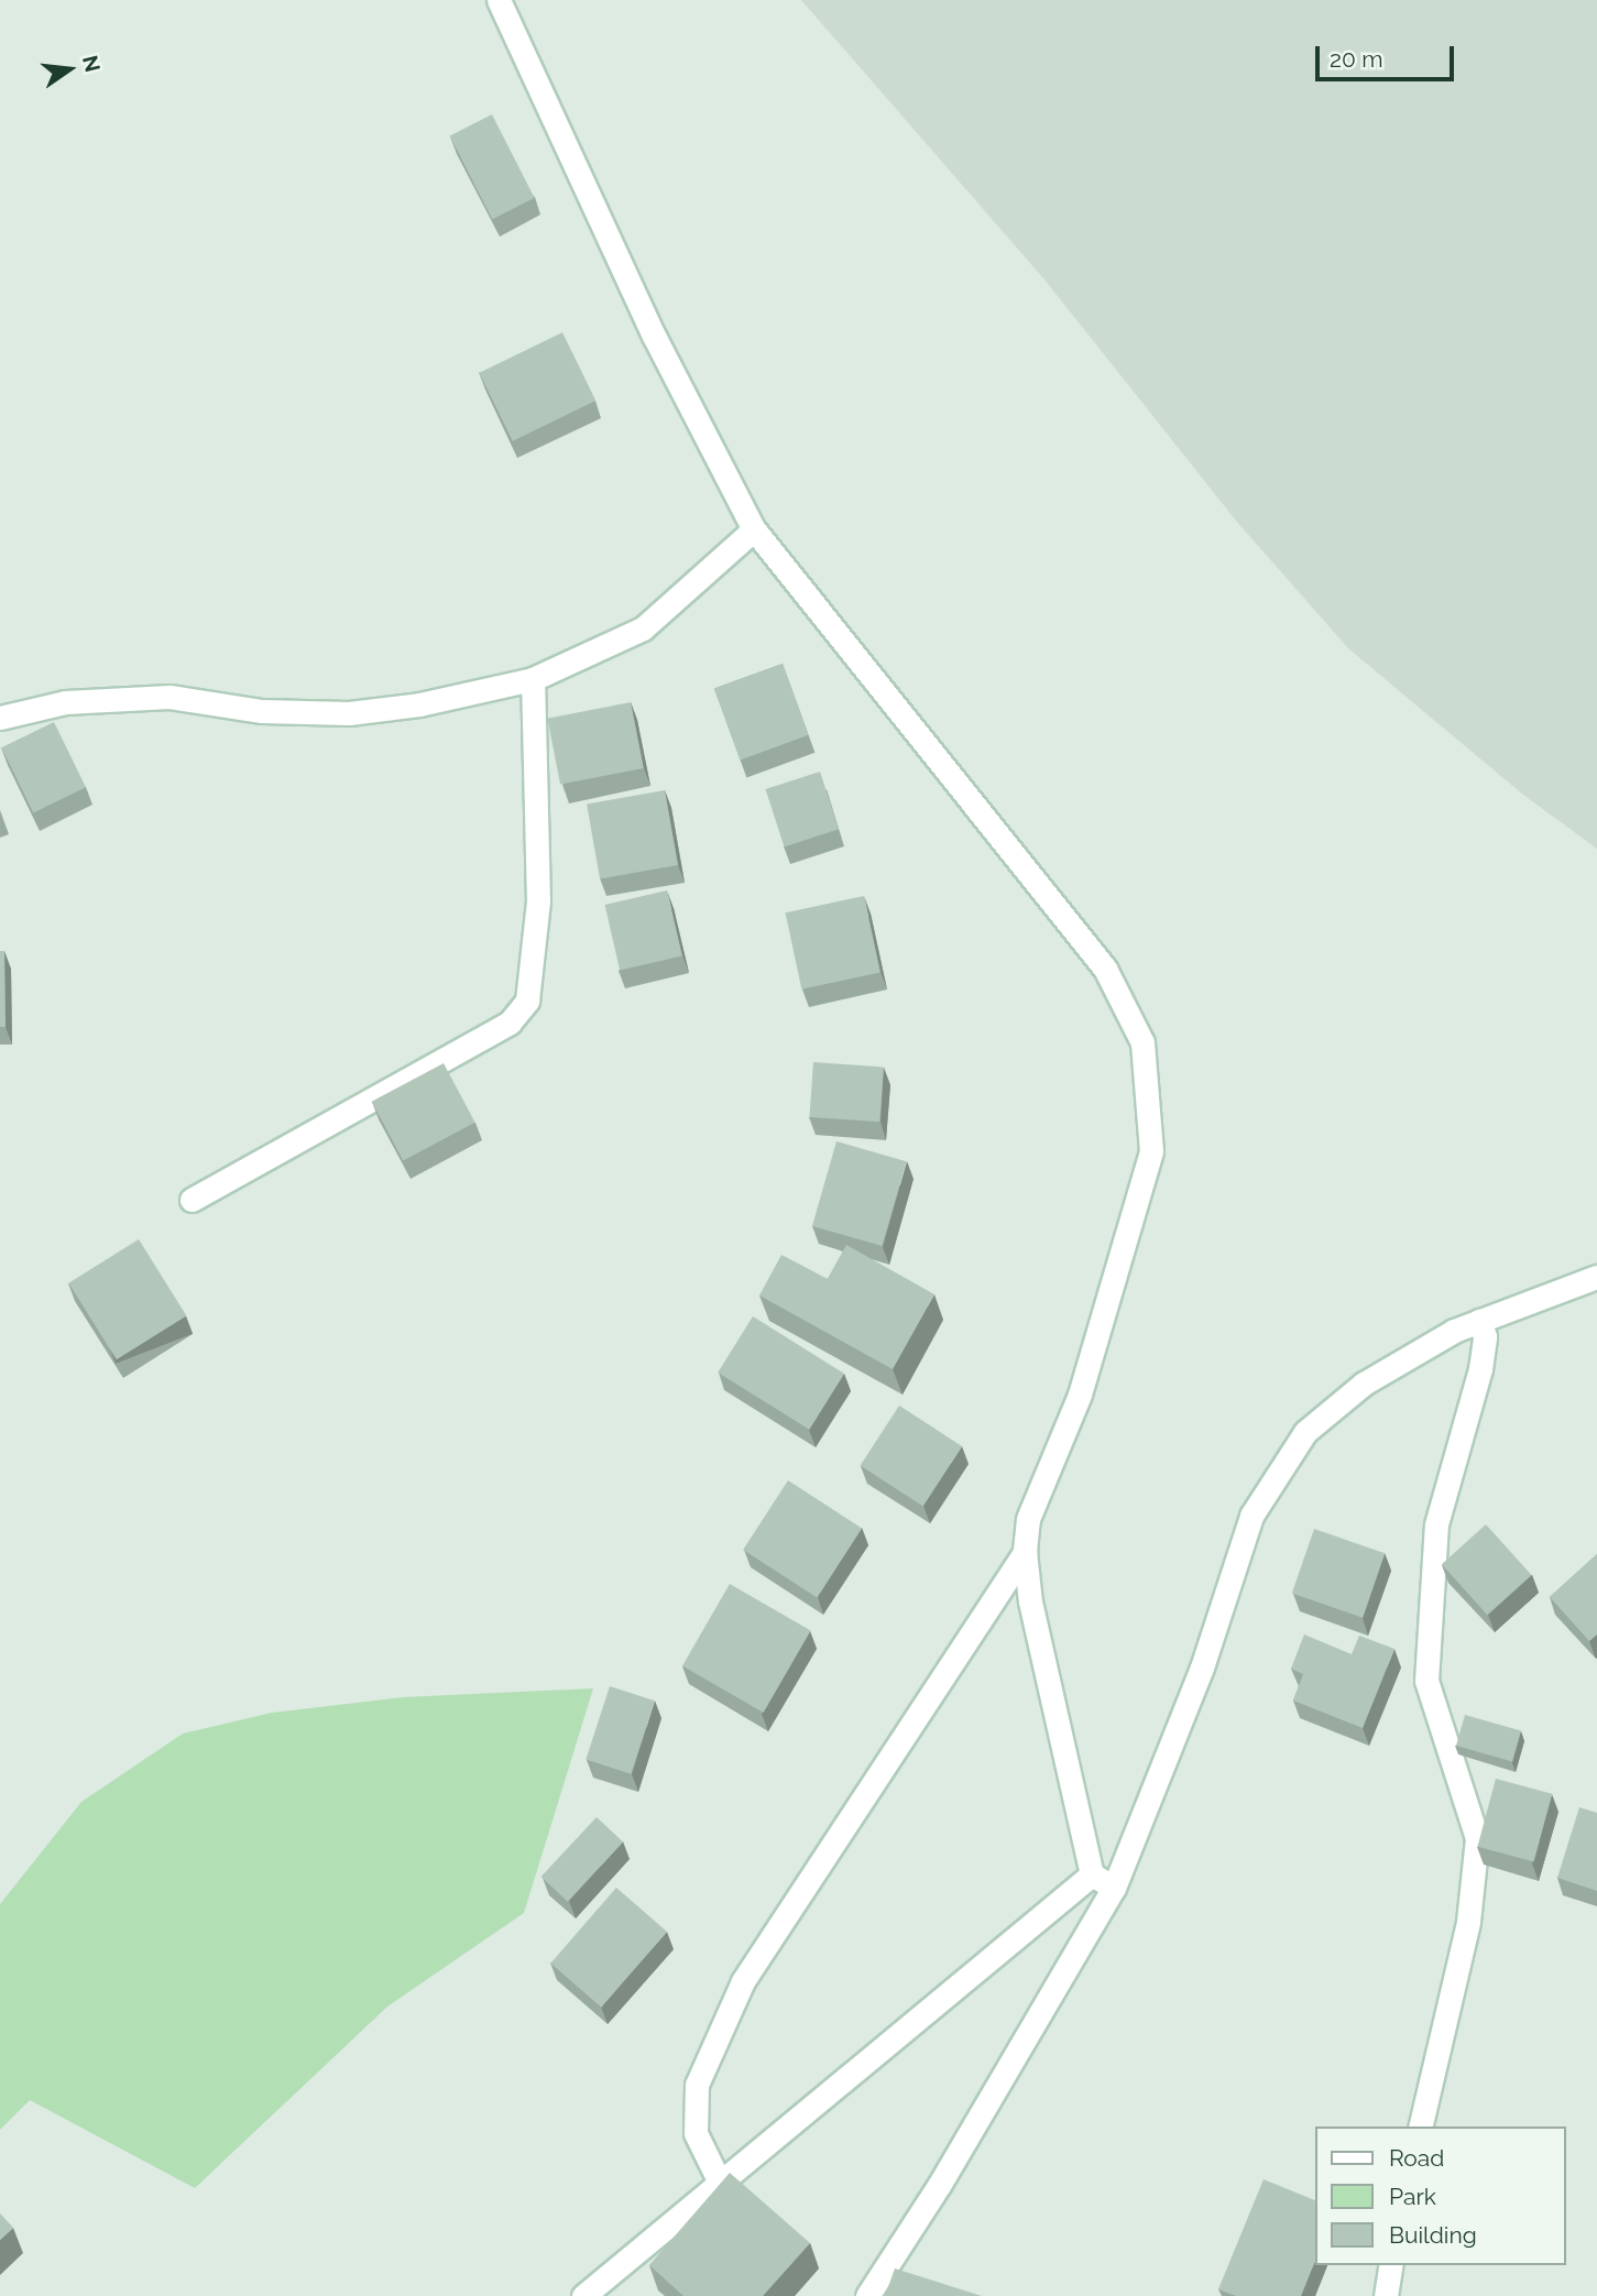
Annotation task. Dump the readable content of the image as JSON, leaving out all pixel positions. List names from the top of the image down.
{
  "legend": ["Road", "Park", "Building"],
  "scale_bar": "20 m",
  "north": "right"
}
